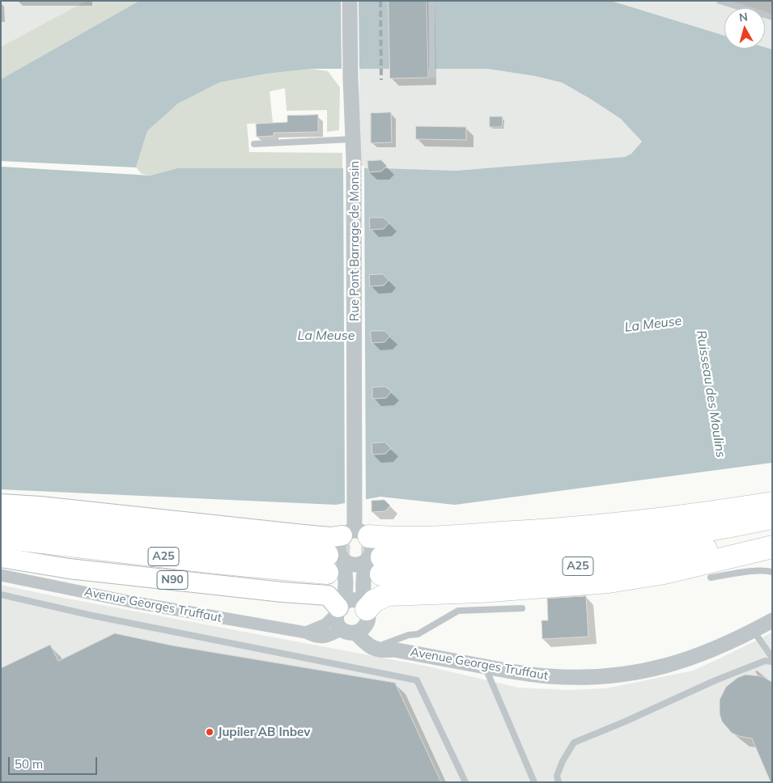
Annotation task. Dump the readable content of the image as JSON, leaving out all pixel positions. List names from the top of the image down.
{
  "streets": {
    "highway": ["A25"],
    "main road": ["N90"],
    "street": ["Rue Pont Barrage de Monsin", "Avenue Georges Truffaut"]
  },
  "crossings": [
    ["N90", "Avenue Georges Truffaut"]
  ],
  "water": ["La Meuse", "Ruisseau des Moulins"],
  "places": ["Jupiler AB Inbev"],
  "scale_bar": "50 m",
  "north": "top"
}
